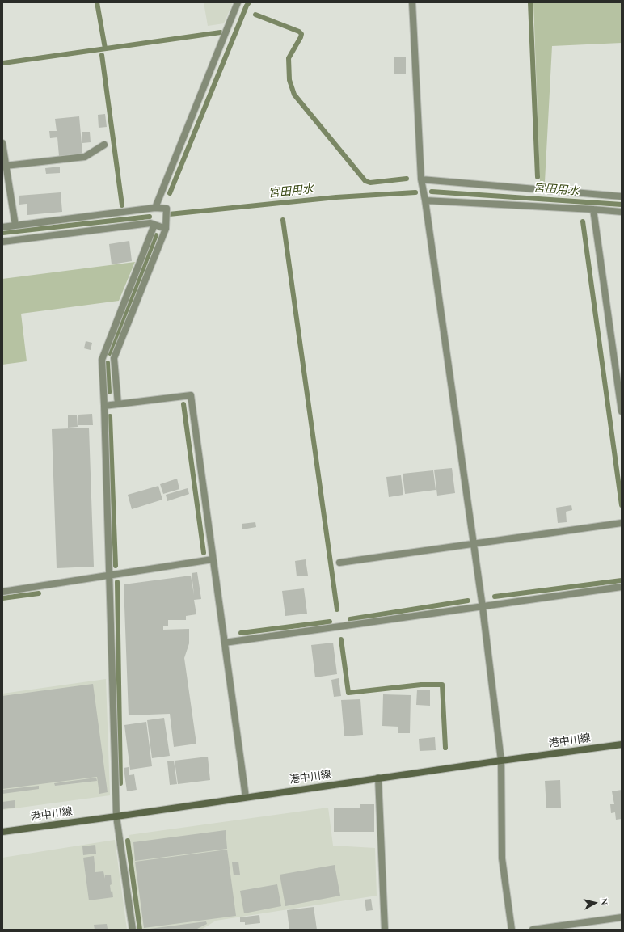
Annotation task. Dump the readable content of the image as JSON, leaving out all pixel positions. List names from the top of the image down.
{
  "streets": {
    "main road": ["港中川線"]
  },
  "water": ["宮田用水"],
  "north": "right"
}
